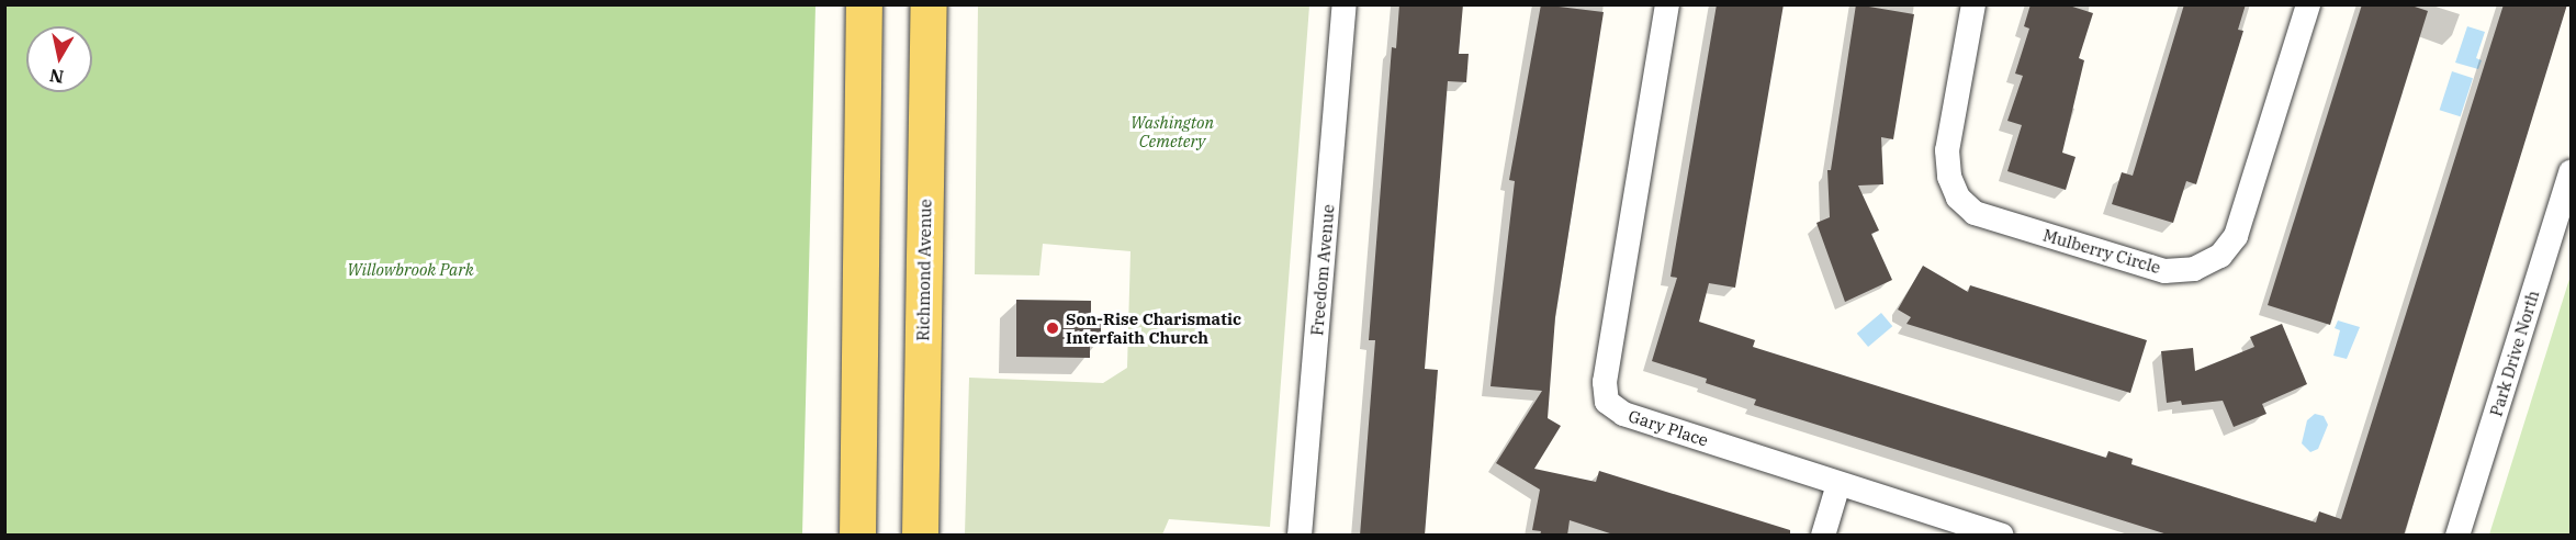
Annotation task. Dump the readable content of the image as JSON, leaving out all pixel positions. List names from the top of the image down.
{
  "streets": {
    "main road": ["Richmond Avenue"],
    "street": [
      "Mulberry Circle",
      "Freedom Avenue",
      "Park Drive North",
      "Gary Place"
    ]
  },
  "parks": ["Washington Cemetery", "Willowbrook Park"],
  "places": ["Son-Rise Charismatic Interfaith Church"],
  "north": "bottom"
}
